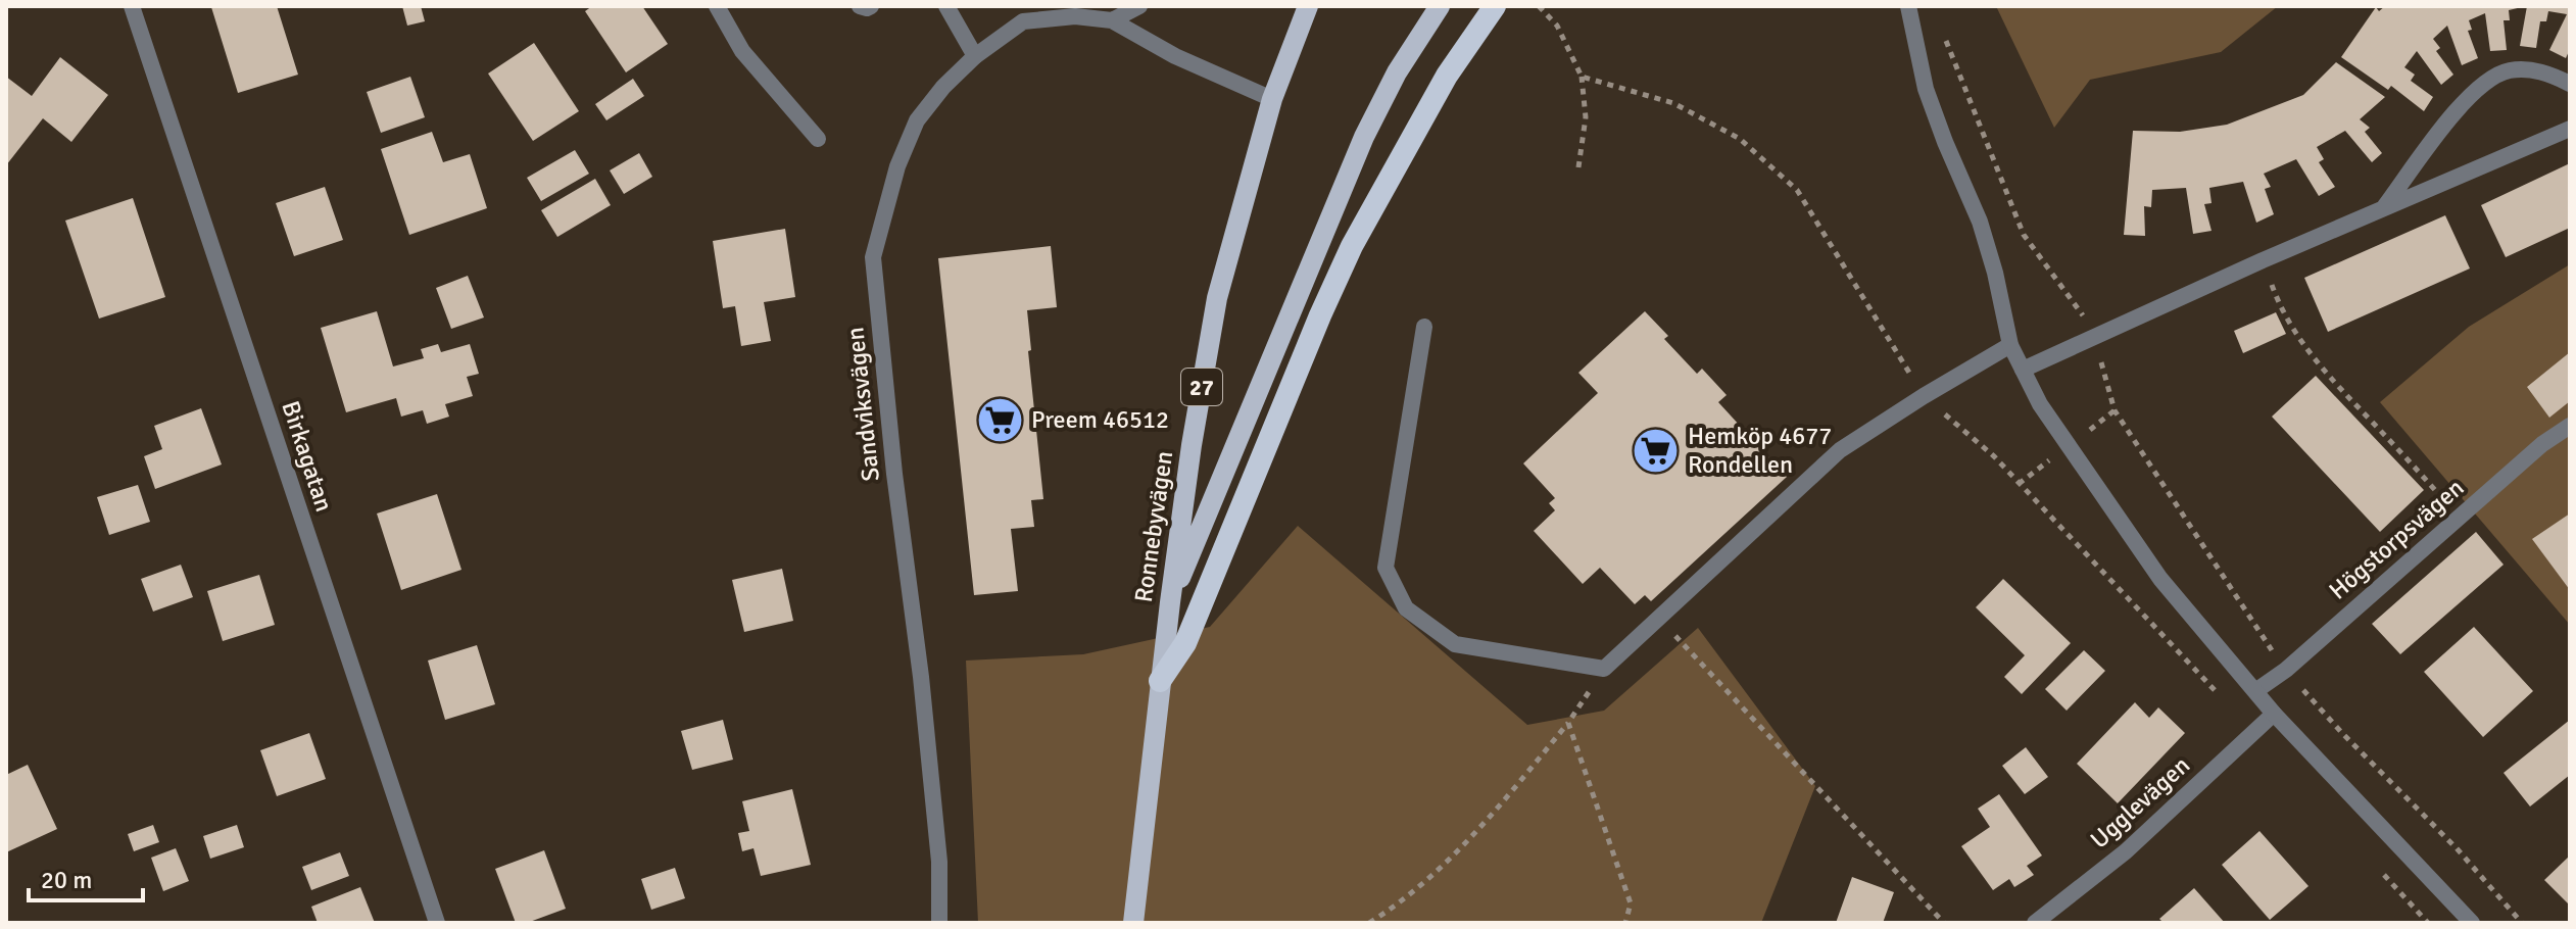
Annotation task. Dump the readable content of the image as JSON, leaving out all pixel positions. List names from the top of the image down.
{
  "streets": {
    "main road": ["27", "Ronnebyvägen"],
    "street": [
      "Sandviksvägen",
      "Birkagatan",
      "Högstorpsvägen",
      "Ugglevägen"
    ]
  },
  "crossings": [
    ["Sandviksvägen", "Ronnebyvägen"]
  ],
  "places": {
    "supermarket": ["Preem 46512", "Hemköp 4677 Rondellen"]
  },
  "scale_bar": "20 m"
}
